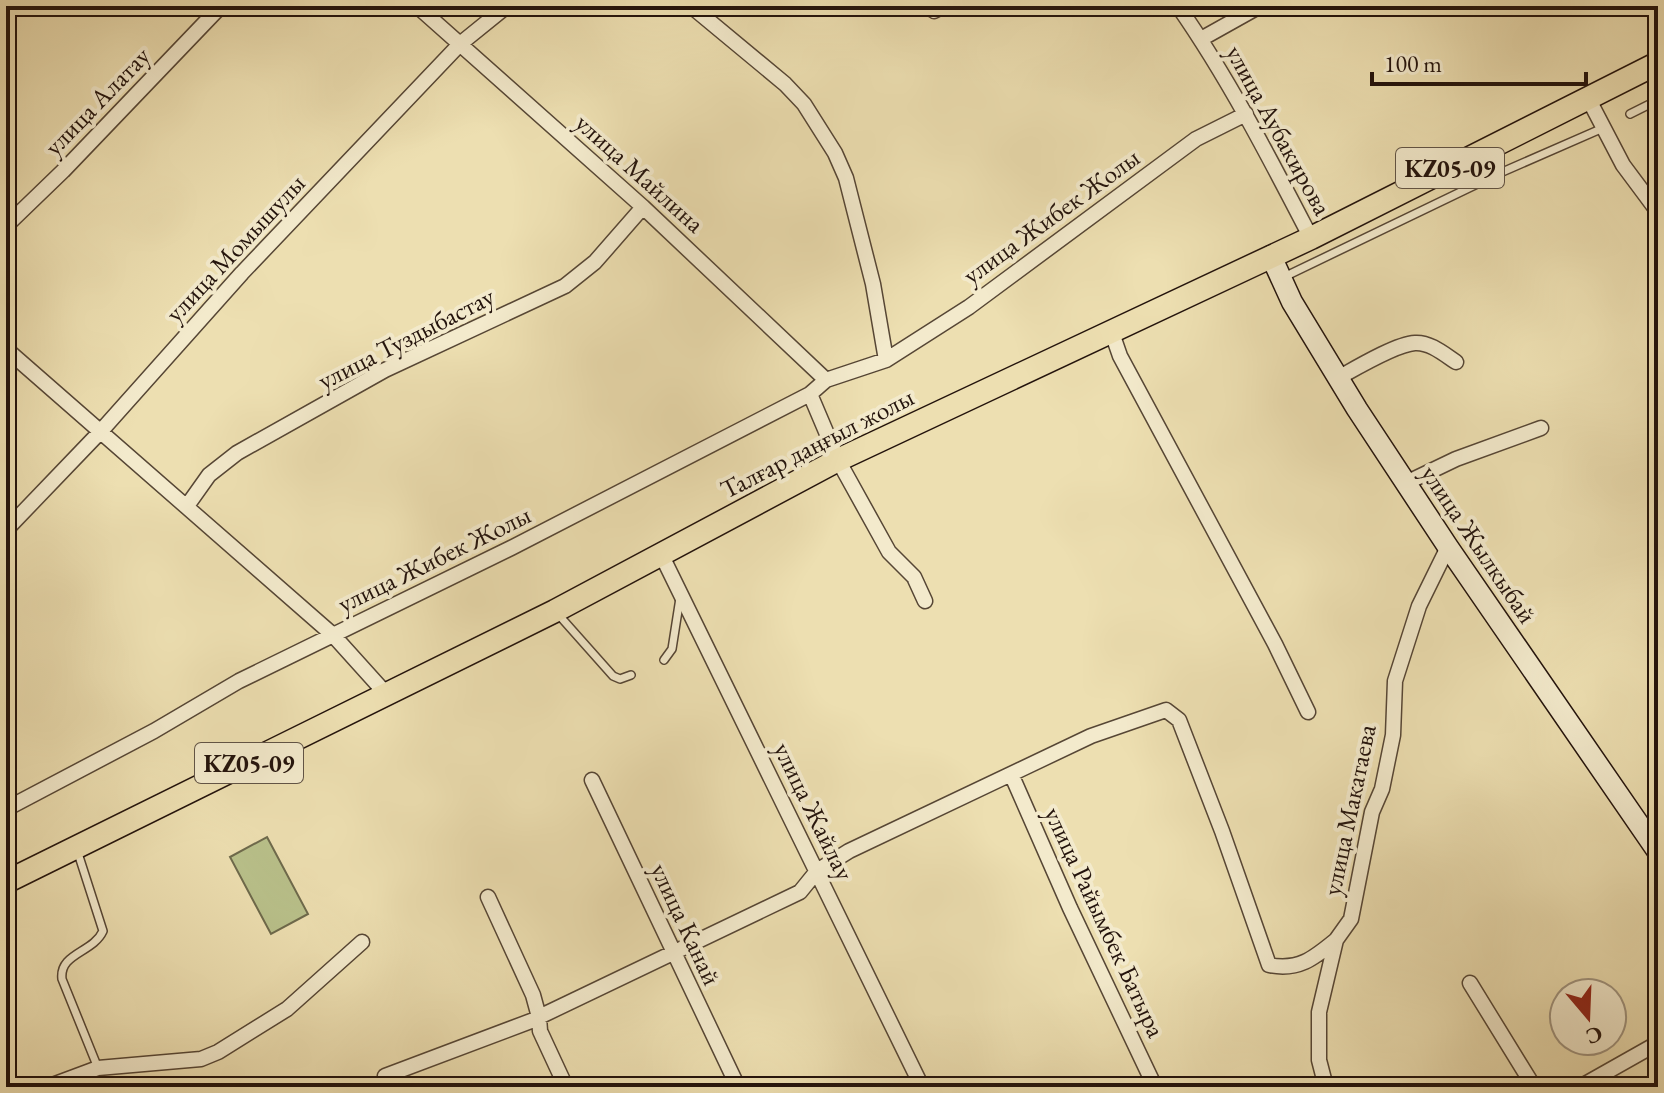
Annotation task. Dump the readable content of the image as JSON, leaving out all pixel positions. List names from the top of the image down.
{
  "streets": {
    "main road": ["KZ05-09", "Талғар даңғыл жолы"],
    "street": [
      "улица Алатау",
      "улица Аубакирова",
      "улица Майлина",
      "улица Жибек Жолы",
      "улица Момышулы",
      "улица Туздыбастау",
      "улица Жылкыбай",
      "улица Макатаева",
      "улица Жайлау",
      "улица Райымбек Батыра",
      "улица Канай"
    ]
  },
  "crossings": [
    ["улица Аубакирова", "улица Жибек Жолы"],
    ["улица Аубакирова", "Талғар даңғыл жолы"],
    ["улица Майлина", "улица Жибек Жолы"],
    ["улица Майлина", "улица Момышулы"],
    ["улица Майлина", "улица Туздыбастау"],
    ["Талғар даңғыл жолы", "улица Жылкыбай"],
    ["Талғар даңғыл жолы", "улица Жайлау"],
    ["улица Жылкыбай", "улица Макатаева"]
  ],
  "scale_bar": "100 m",
  "north": "bottom"
}
